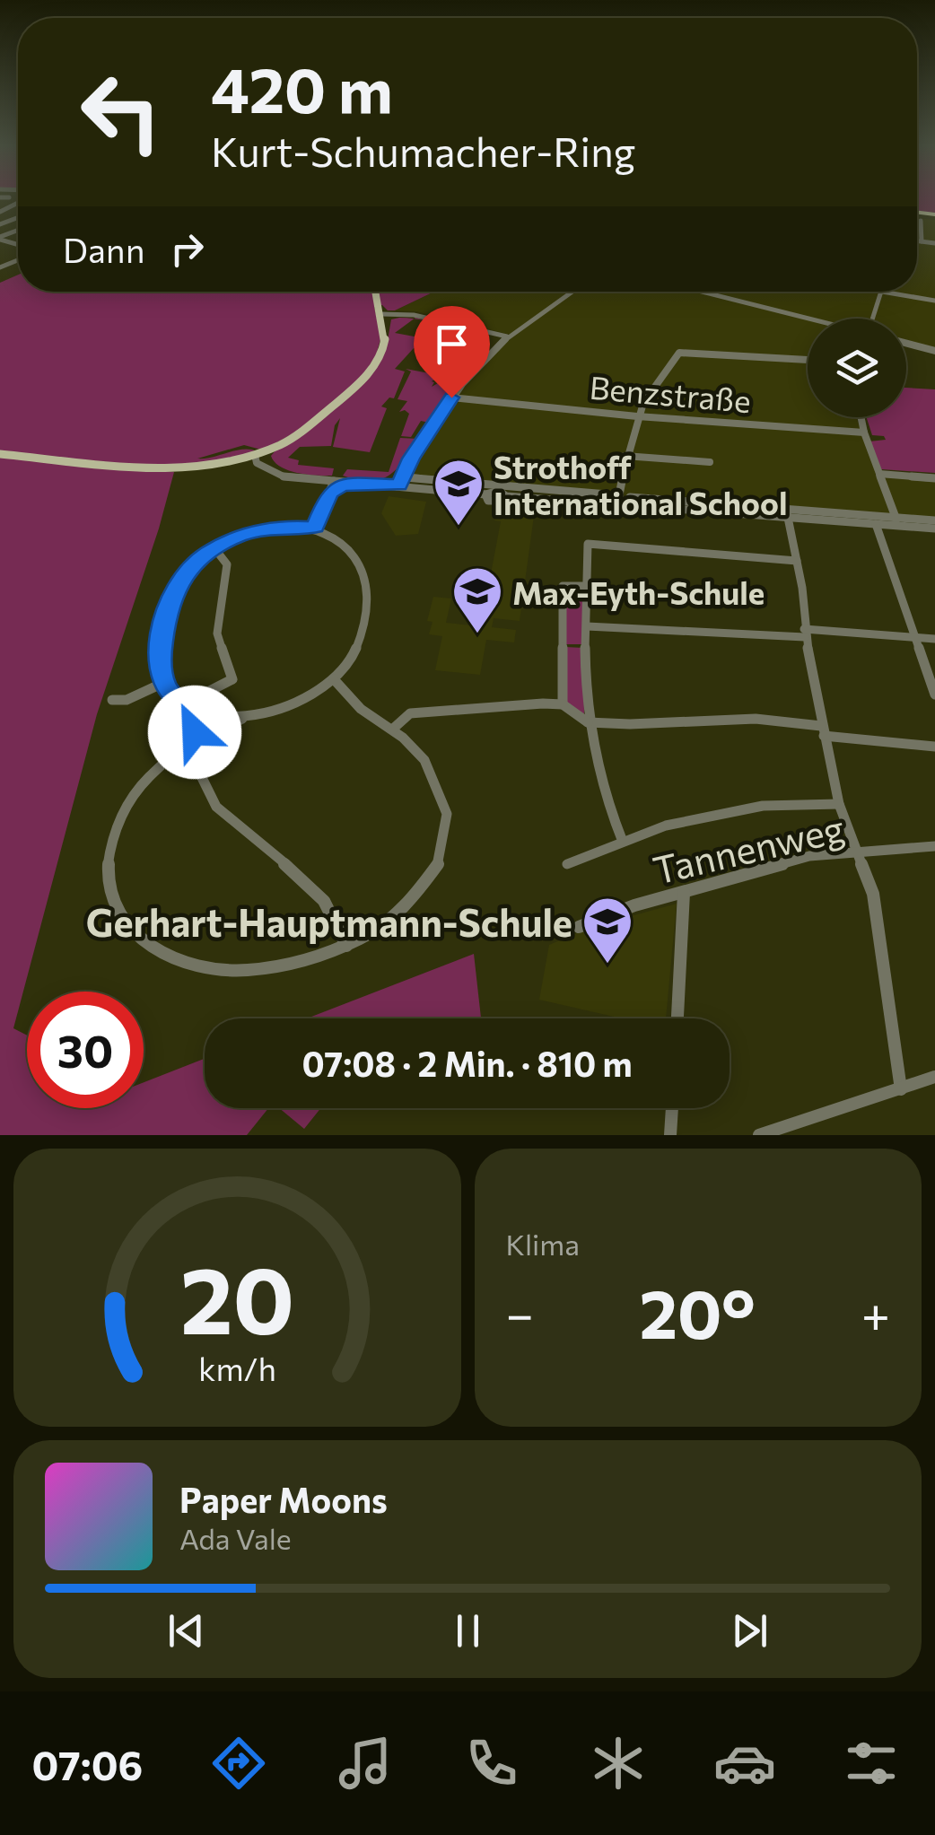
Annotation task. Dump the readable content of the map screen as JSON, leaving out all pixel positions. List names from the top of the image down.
{
  "streets": {
    "street": ["Benzstraße", "Tannenweg"]
  },
  "places": {
    "school or university": ["Strothoff International School", "Max-Eyth-Schule", "Gerhart-Hauptmann-Schule"]
  },
  "page": {
    "turn": ["420 m", "Kurt-Schumacher-Ring"],
    "then": "Dann",
    "limit": "30",
    "trip": "07:08 · 2 Min. · 810 m",
    "tile": "Klima",
    "heat": ["−", "20°", "+"],
    "song": ["Paper Moons", "Ada Vale"],
    "tabs": "07:06",
    "gauge": ["20", "km/h"]
  }
}
